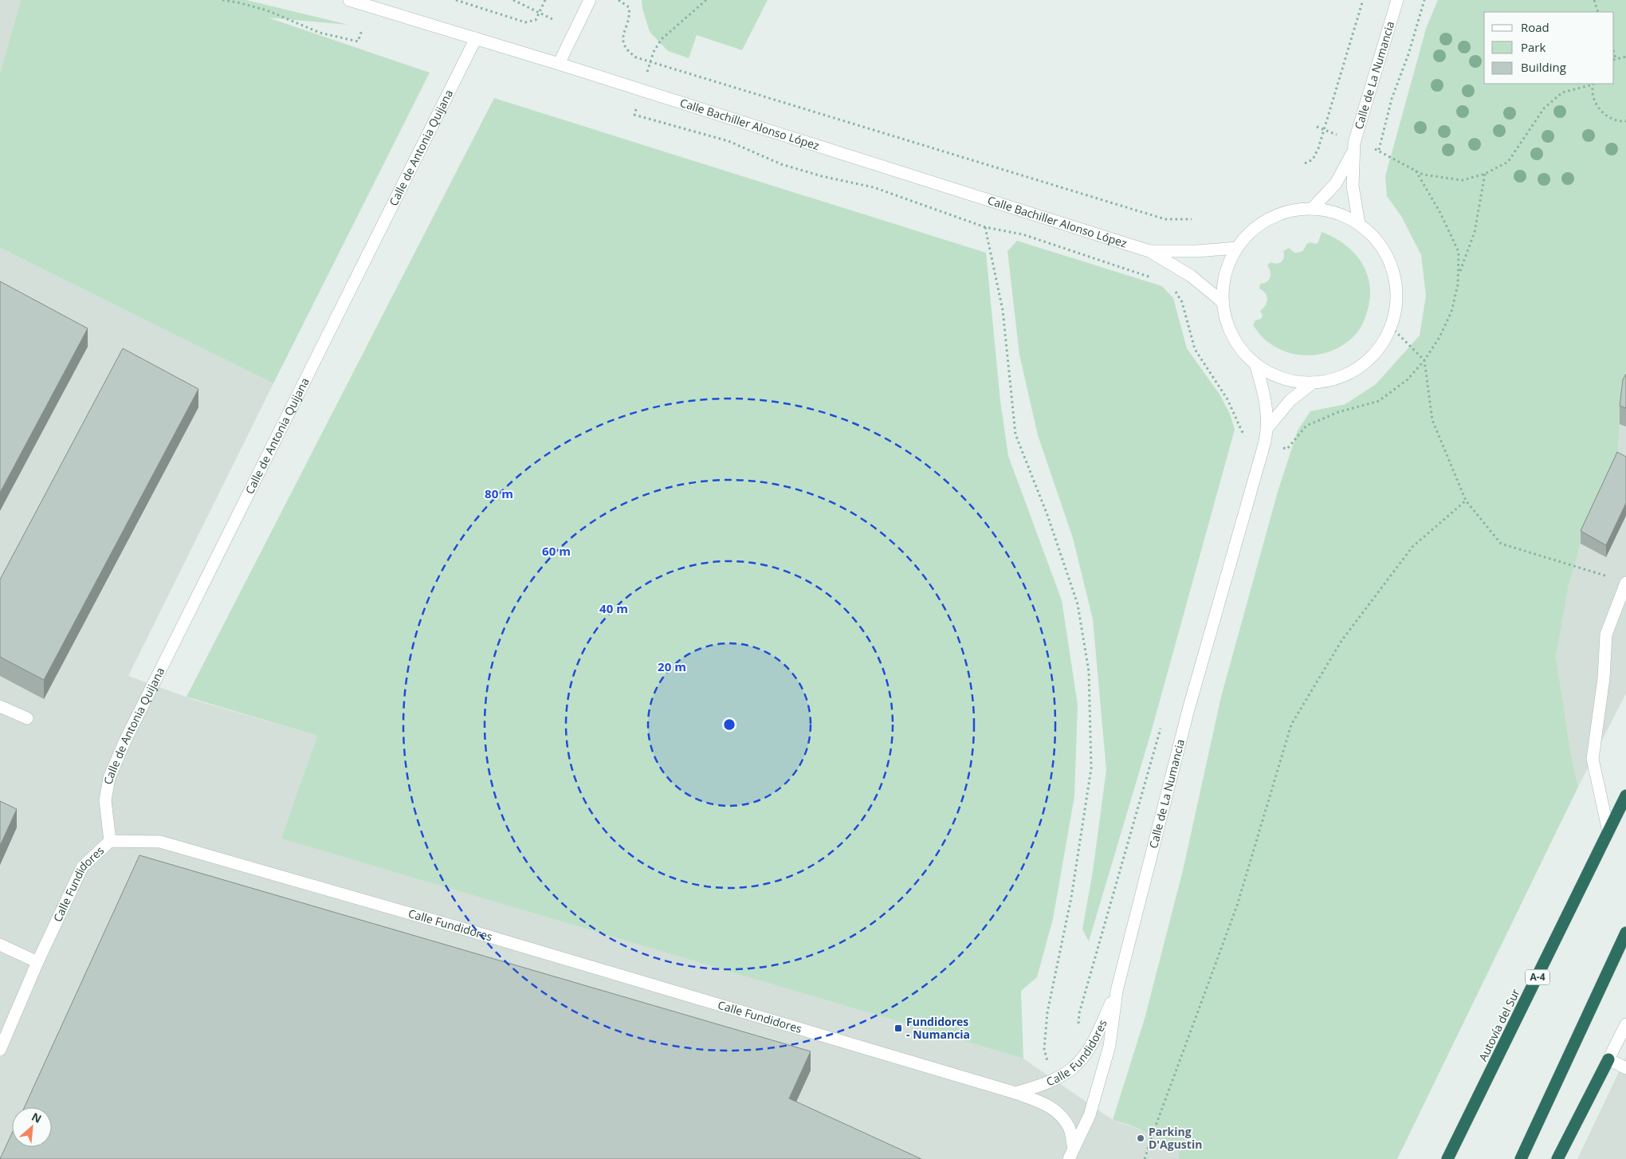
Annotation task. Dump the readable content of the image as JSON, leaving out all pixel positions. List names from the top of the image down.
{
  "streets": {
    "highway": ["A-4", "Autovía del Sur"],
    "street": [
      "Calle de La Numancia",
      "Calle Bachiller Alonso López",
      "Calle de Antonia Quijana",
      "Calle Fundidores"
    ]
  },
  "crossings": [
    ["Calle de La Numancia", "Calle Fundidores"],
    ["Calle Bachiller Alonso López", "Calle de Antonia Quijana"],
    ["Calle de Antonia Quijana", "Calle Fundidores"]
  ],
  "places": {
    "transit": ["Fundidores - Numancia"],
    "other": ["Parking D'Agustin"]
  },
  "legend": ["Road", "Park", "Building"],
  "north": "top right",
  "rings": [
    "80 m",
    "60 m",
    "40 m",
    "20 m"
  ]
}
